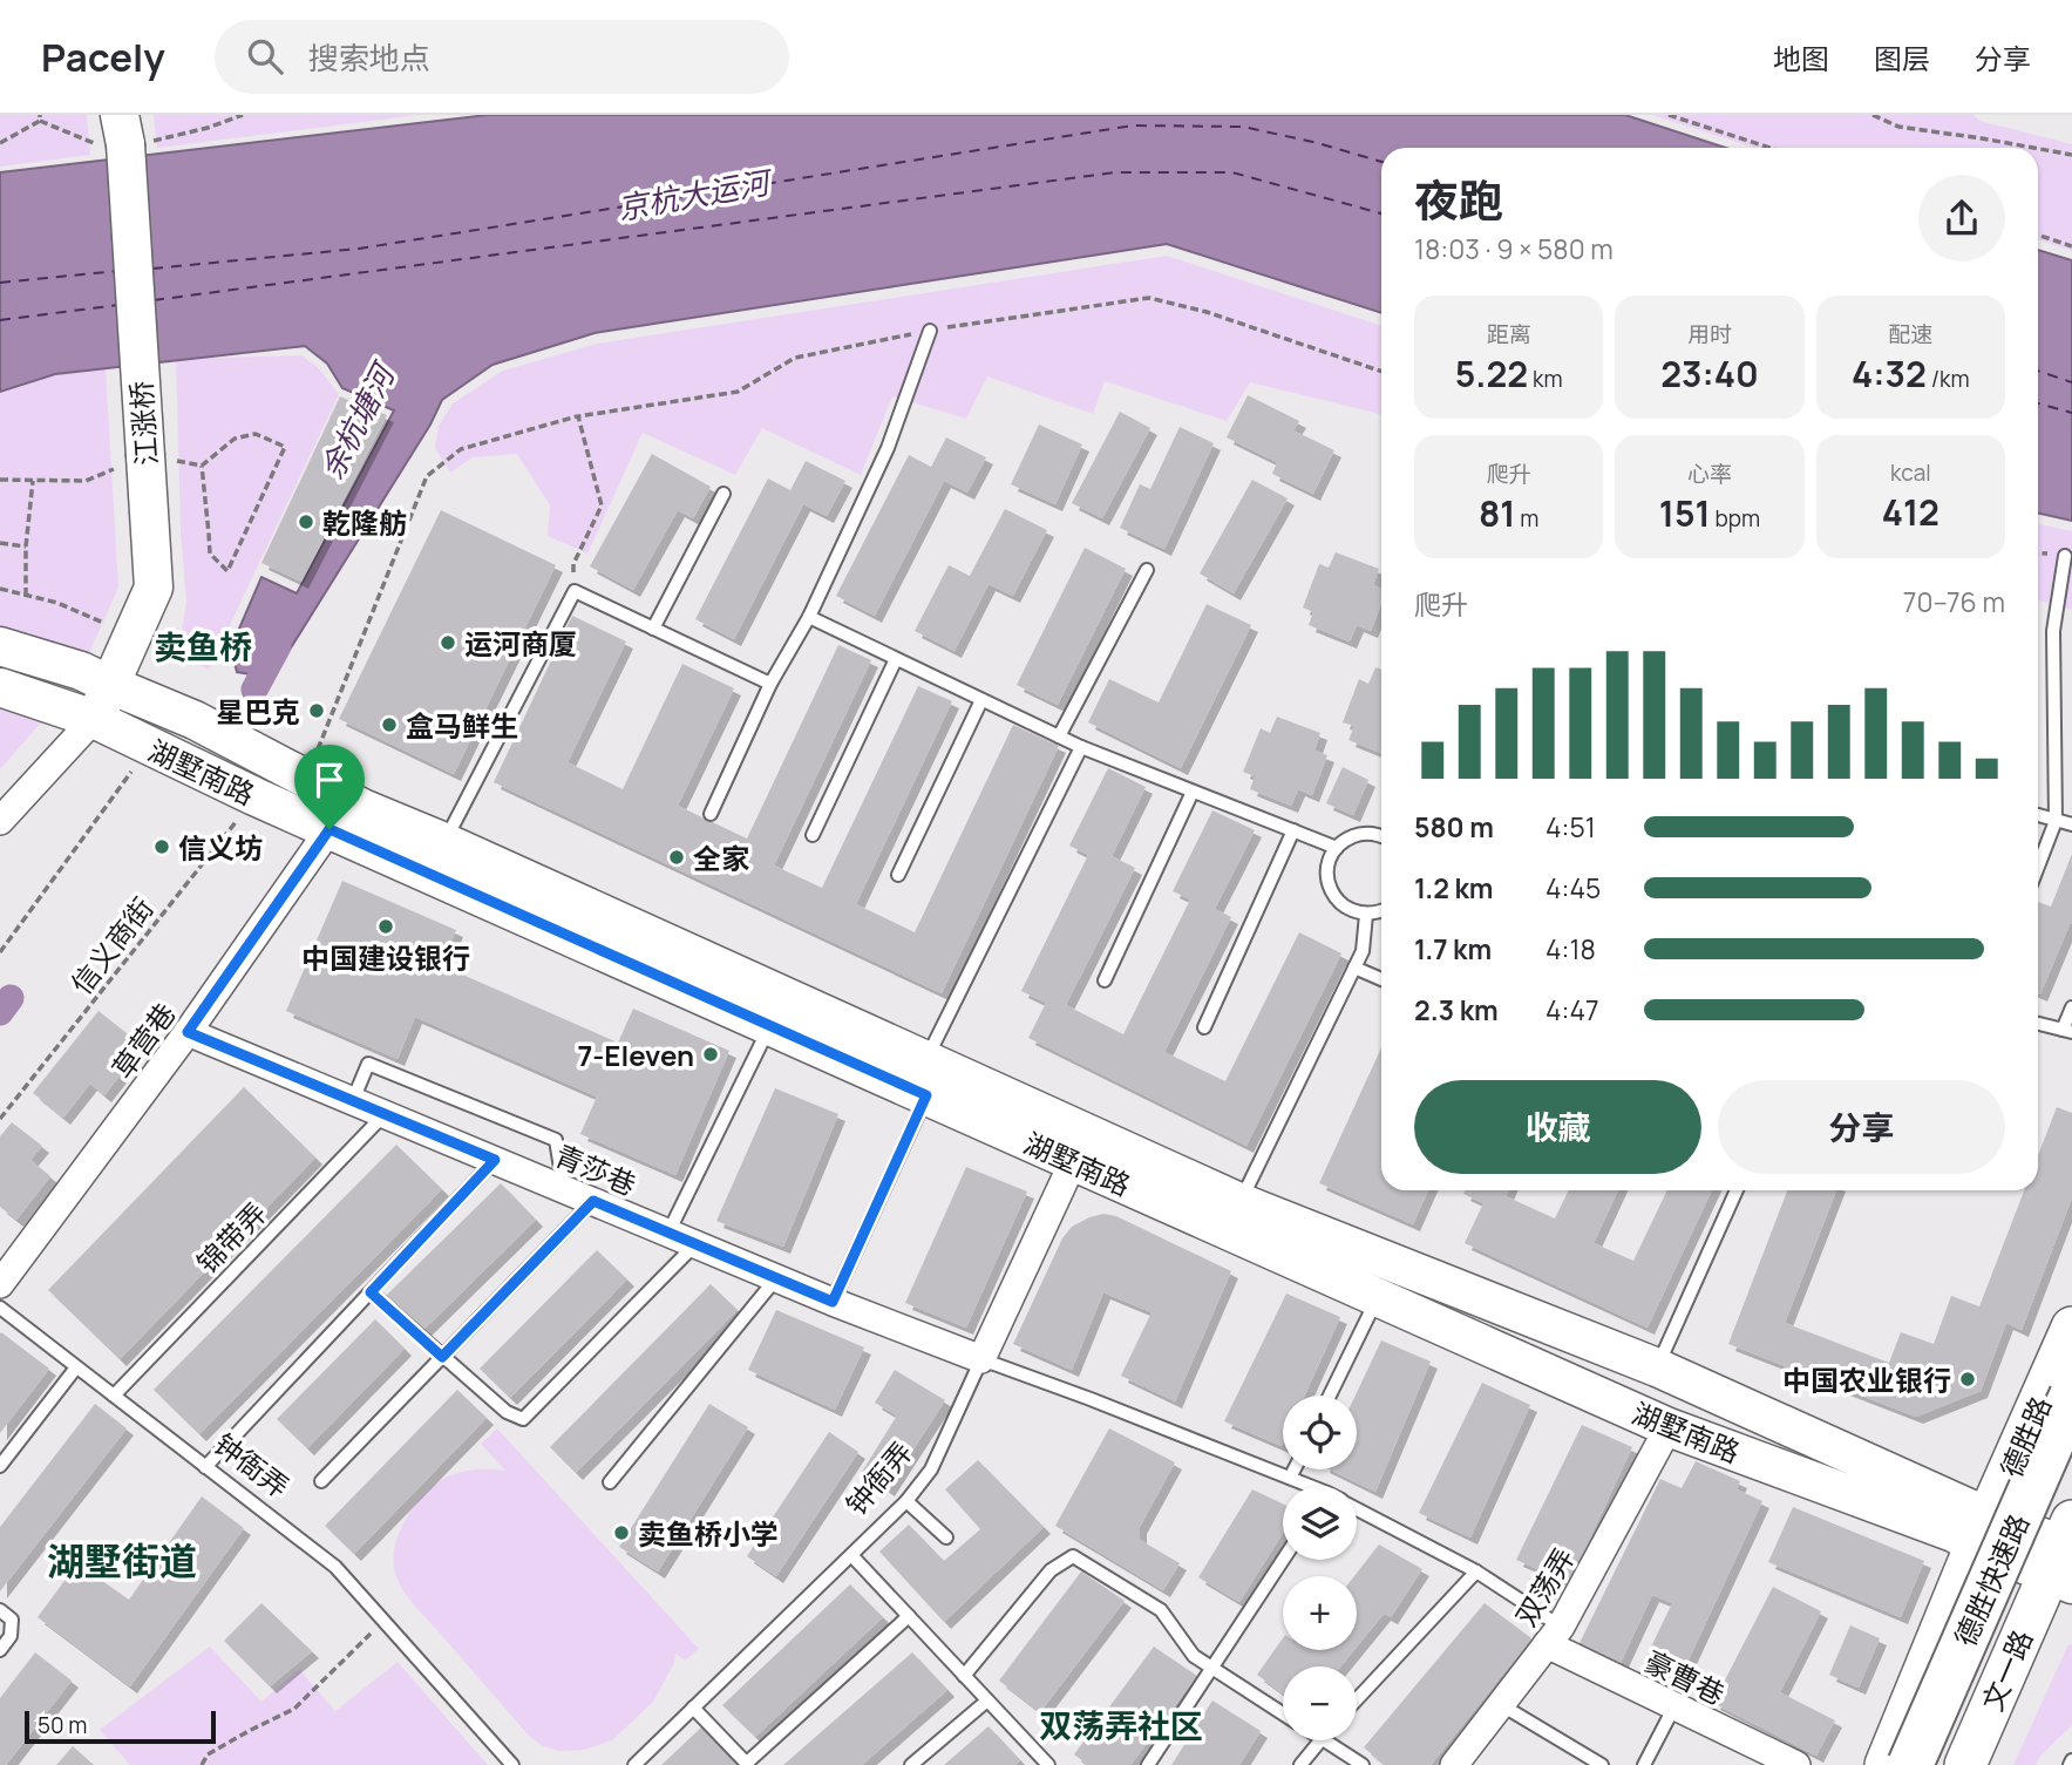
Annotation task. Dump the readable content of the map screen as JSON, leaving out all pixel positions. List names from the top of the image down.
{
  "streets": {
    "highway": ["德胜快速路"],
    "main road": [
      "江涨桥",
      "湖墅南路",
      "德胜路",
      "文一路"
    ],
    "street": [
      "草营巷",
      "青莎巷",
      "钟衙弄",
      "双荡弄",
      "豪曹巷"
    ],
    "lane": ["锦带弄"],
    "path": ["信义商街"]
  },
  "crossings": [
    ["江涨桥", "湖墅南路"],
    ["湖墅南路", "信义商街"],
    ["湖墅南路", "草营巷"],
    ["湖墅南路", "德胜路"],
    ["湖墅南路", "钟衙弄"],
    ["湖墅南路", "双荡弄"],
    ["湖墅南路", "文一路"],
    ["草营巷", "青莎巷"],
    ["青莎巷", "锦带弄"],
    ["青莎巷", "钟衙弄"],
    ["锦带弄", "钟衙弄"],
    ["双荡弄", "豪曹巷"]
  ],
  "districts": ["卖鱼桥", "湖墅街道", "双荡弄社区"],
  "water": ["京杭大运河", "余杭塘河"],
  "places": [
    "乾隆舫",
    "运河商厦",
    "星巴克",
    "盒马鲜生",
    "信义坊",
    "全家",
    "中国建设银行",
    "7-Eleven",
    "中国农业银行",
    "卖鱼桥小学"
  ],
  "scale_bar": "50 m",
  "page": {
    "header": "Pacely",
    "search": "搜索地点",
    "nav": ["地图", "图层", "分享"],
    "heading": ["夜跑", "18:03 · 9 × 580 m"],
    "stats": [
      ["距离", "5.22 km"],
      ["用时", "23:40"],
      ["配速", "4:32 /km"],
      ["爬升", "81 m"],
      ["心率", "151 bpm"],
      ["kcal", "412"]
    ],
    "chart": ["爬升", "70–76 m"],
    "list": [
      {
        "name": "580 m",
        "note": "4:51"
      },
      {
        "name": "1.2 km",
        "note": "4:45"
      },
      {
        "name": "1.7 km",
        "note": "4:18"
      },
      {
        "name": "2.3 km",
        "note": "4:47"
      }
    ],
    "buttons": ["收藏", "分享"],
    "map_buttons": ["+", "−"],
    "scale": "50 m"
  }
}
